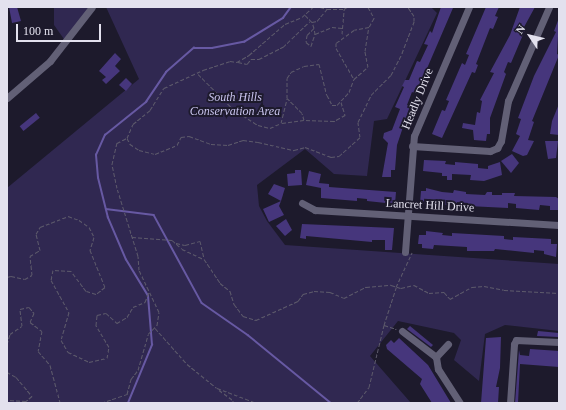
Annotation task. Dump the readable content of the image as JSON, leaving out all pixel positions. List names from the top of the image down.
{
  "streets": {
    "street": ["Headly Drive", "Lancret Hill Drive"]
  },
  "crossings": [
    ["Headly Drive", "Lancret Hill Drive"]
  ],
  "parks": ["South Hills Conservation Area"],
  "scale_bar": "100 m",
  "north": "top left"
}
